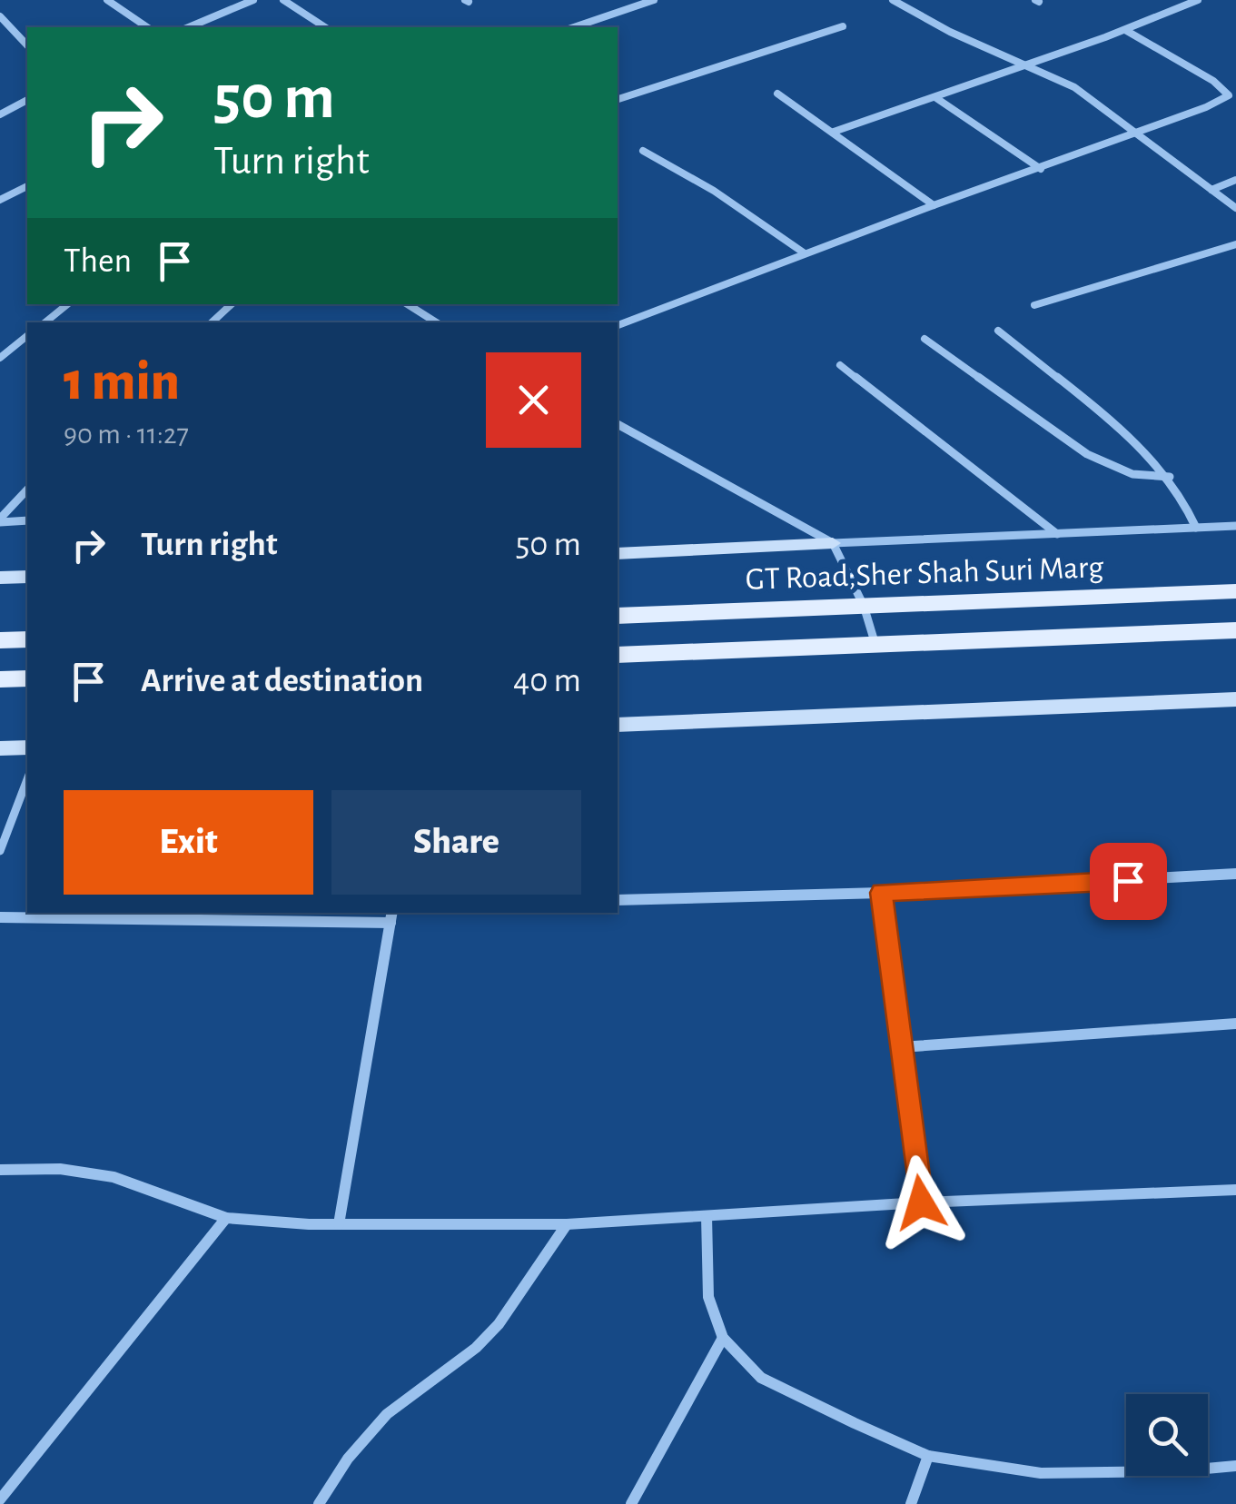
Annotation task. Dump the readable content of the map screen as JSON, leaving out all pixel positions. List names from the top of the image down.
{
  "streets": {
    "main road": ["GT Road;Sher Shah Suri Marg"]
  },
  "page": {
    "turn": ["50 m", "Turn right"],
    "then": "Then",
    "heading": ["1 min", "90 m · 11:27"],
    "list": [
      {
        "name": "Turn right",
        "value": "50 m"
      },
      {
        "name": "Arrive at destination",
        "value": "40 m"
      }
    ],
    "buttons": ["Exit", "Share"]
  }
}
